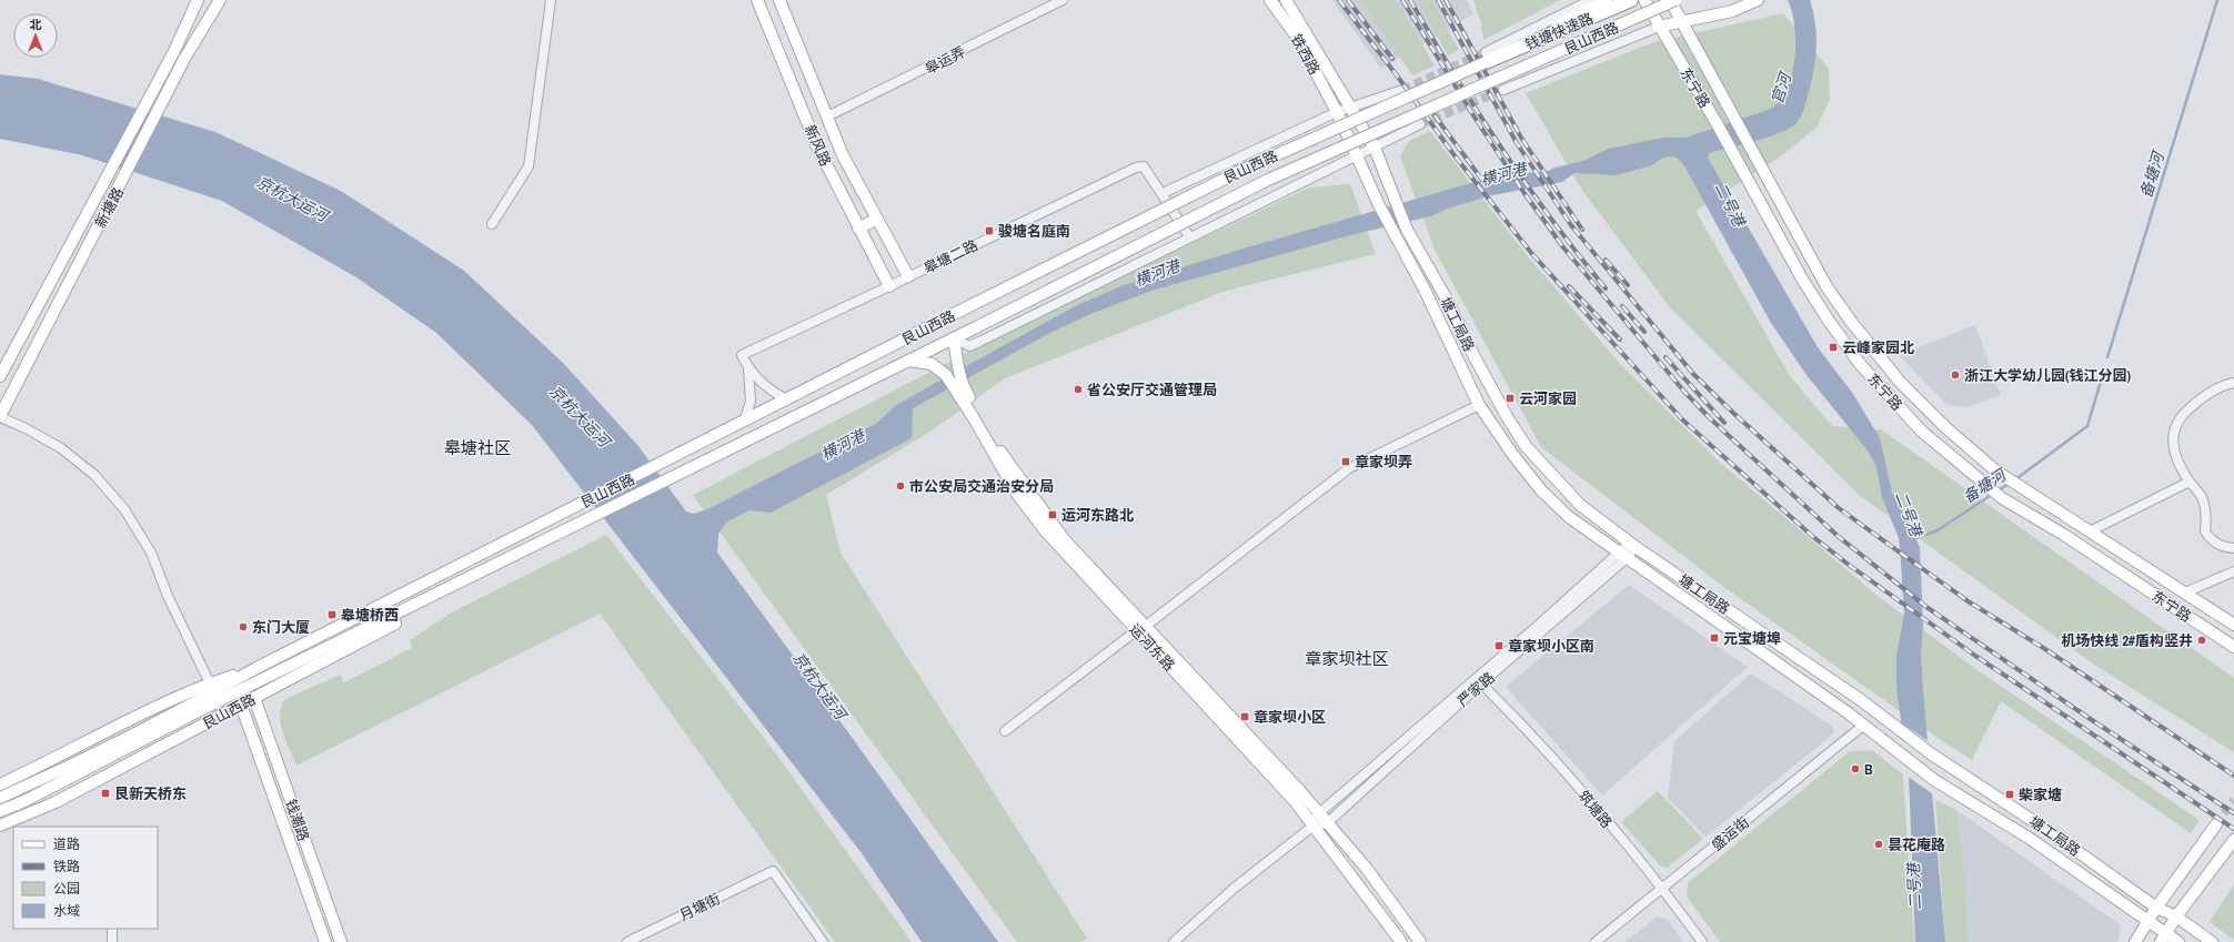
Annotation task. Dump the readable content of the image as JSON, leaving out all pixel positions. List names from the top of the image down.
{
  "streets": {
    "highway": ["钱塘快速路"],
    "main road": [
      "艮山西路",
      "铁西路",
      "东宁路",
      "新风路",
      "新塘路",
      "塘工局路",
      "运河东路",
      "钱潮路"
    ],
    "street": [
      "皋运弄",
      "皋塘二路",
      "严家路",
      "筑塘路",
      "盛运街",
      "月塘街"
    ]
  },
  "crossings": [
    ["钱塘快速路", "艮山西路"],
    ["艮山西路", "铁西路"],
    ["艮山西路", "东宁路"],
    ["艮山西路", "皋塘二路"],
    ["艮山西路", "塘工局路"],
    ["艮山西路", "运河东路"],
    ["艮山西路", "钱潮路"],
    ["铁西路", "塘工局路"],
    ["皋运弄", "新风路"],
    ["新风路", "皋塘二路"],
    ["塘工局路", "严家路"],
    ["塘工局路", "盛运街"],
    ["运河东路", "严家路"],
    ["严家路", "筑塘路"],
    ["筑塘路", "盛运街"]
  ],
  "districts": ["皋塘社区", "章家坝社区"],
  "water": [
    "官河",
    "横河港",
    "备塘河",
    "京杭大运河",
    "二号港"
  ],
  "places": {
    "transit": [
      "骏塘名庭南",
      "云峰家园北",
      "云河家园",
      "章家坝弄",
      "运河东路北",
      "皋塘桥西",
      "元宝塘埠",
      "章家坝小区南",
      "章家坝小区",
      "艮新天桥东",
      "柴家塘"
    ],
    "other": [
      "浙江大学幼儿园(钱江分园)",
      "省公安厅交通管理局",
      "市公安局交通治安分局",
      "东门大厦",
      "机场快线 2#盾构竖井",
      "B",
      "昙花庵路"
    ]
  },
  "legend": [
    "道路",
    "铁路",
    "公园",
    "水域"
  ],
  "north": "top"
}
